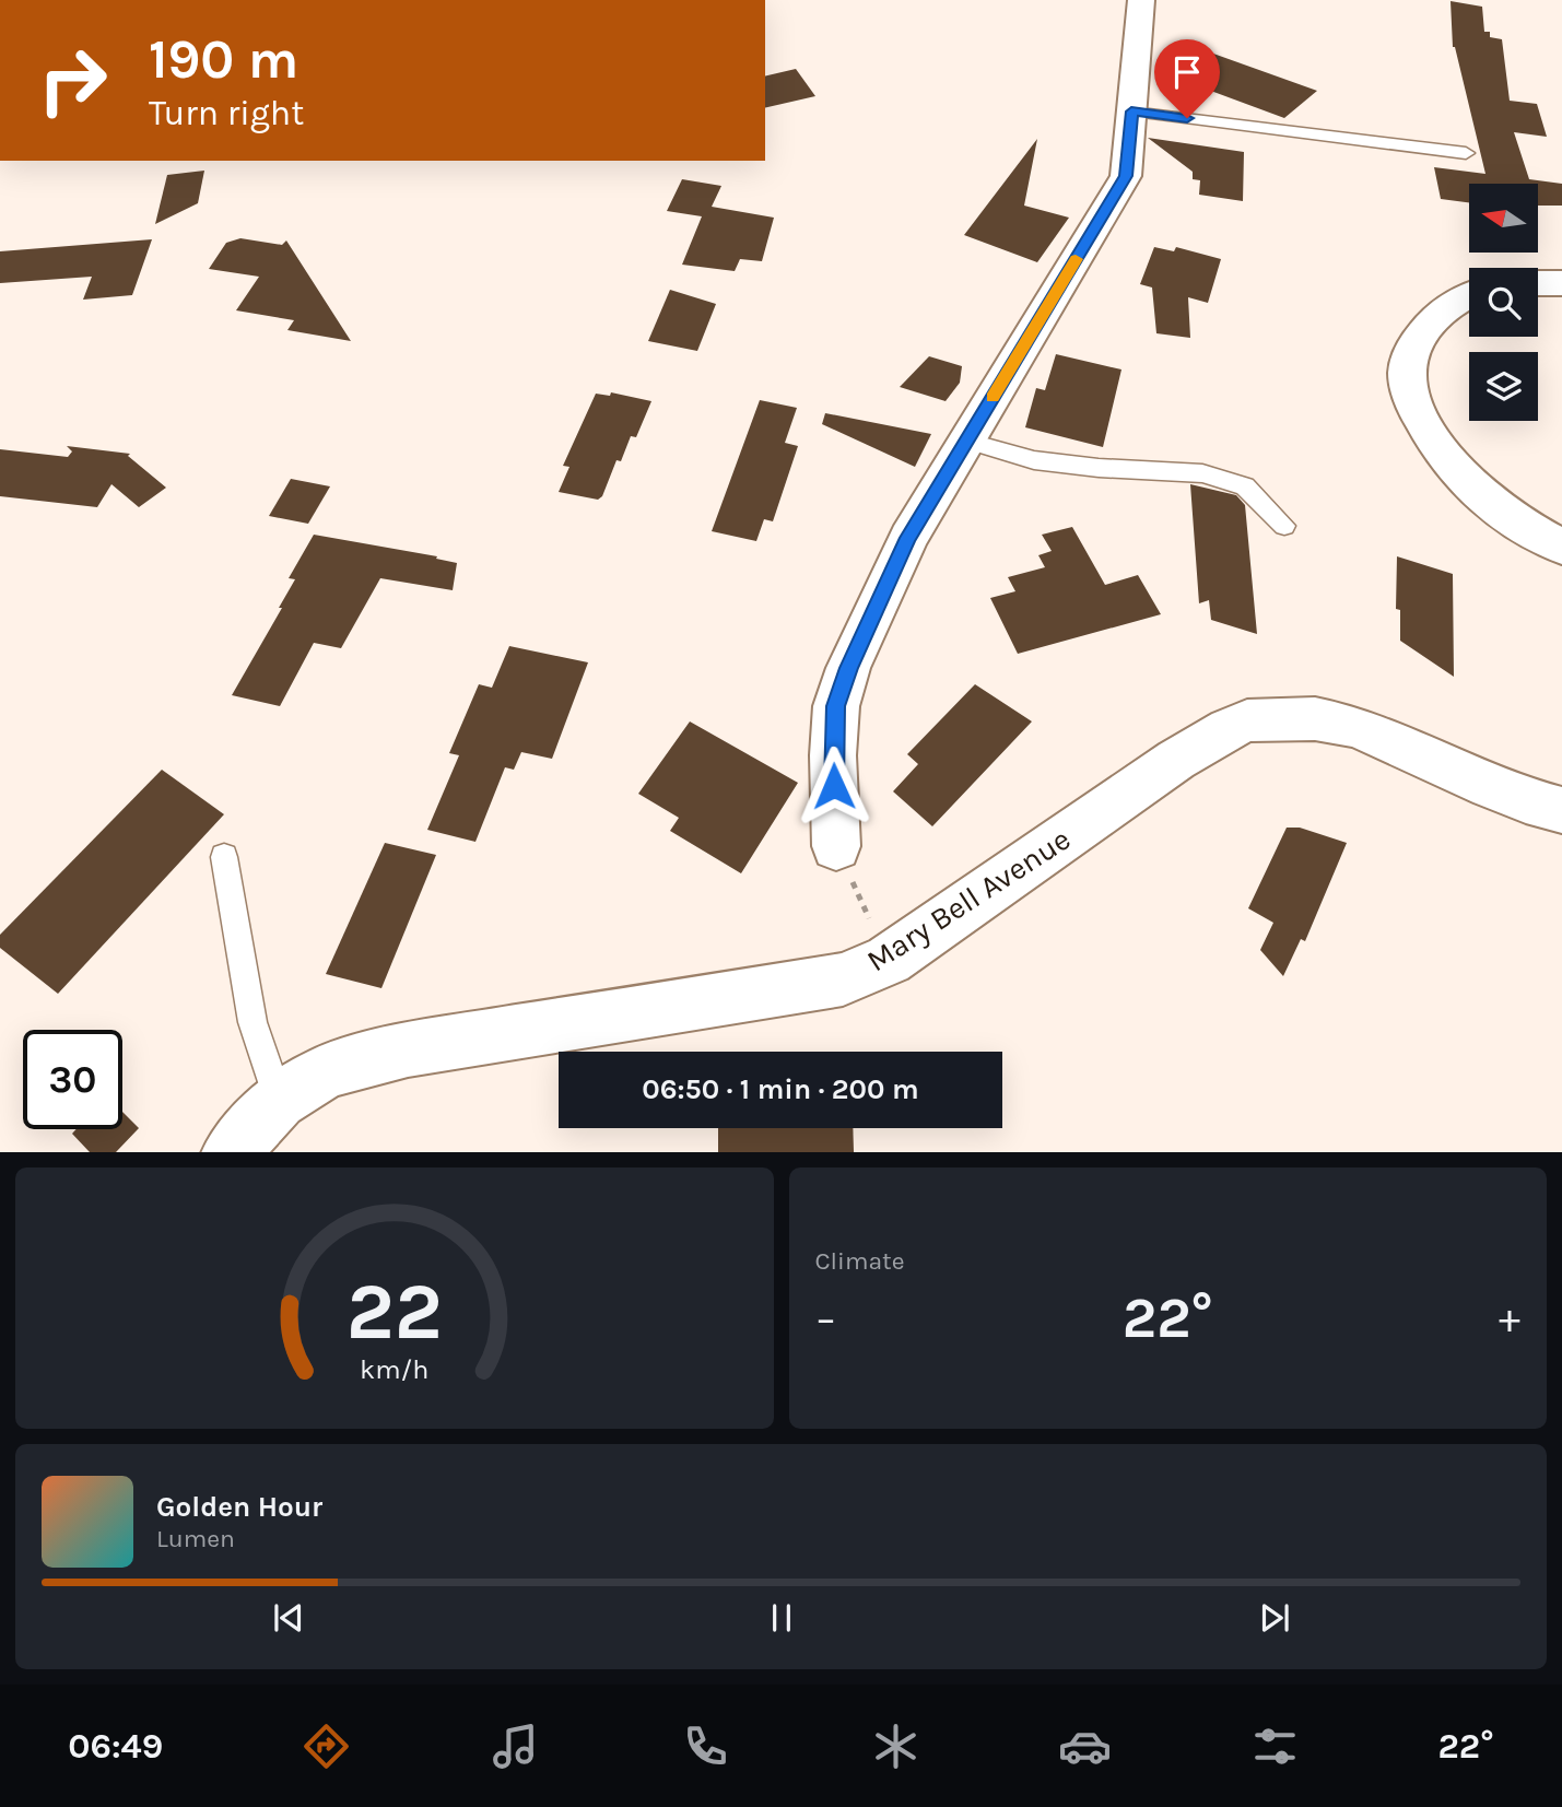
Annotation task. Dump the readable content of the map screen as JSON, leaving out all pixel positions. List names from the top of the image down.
{
  "streets": {
    "street": ["Mary Bell Avenue"]
  },
  "north": "left",
  "page": {
    "turn": ["190 m", "Turn right"],
    "limit": "30",
    "trip": "06:50 · 1 min · 200 m",
    "tile": "Climate",
    "heat": ["−", "22°", "+"],
    "song": ["Golden Hour", "Lumen"],
    "tabs": ["06:49", "22°"],
    "gauge": ["22", "km/h"]
  }
}
